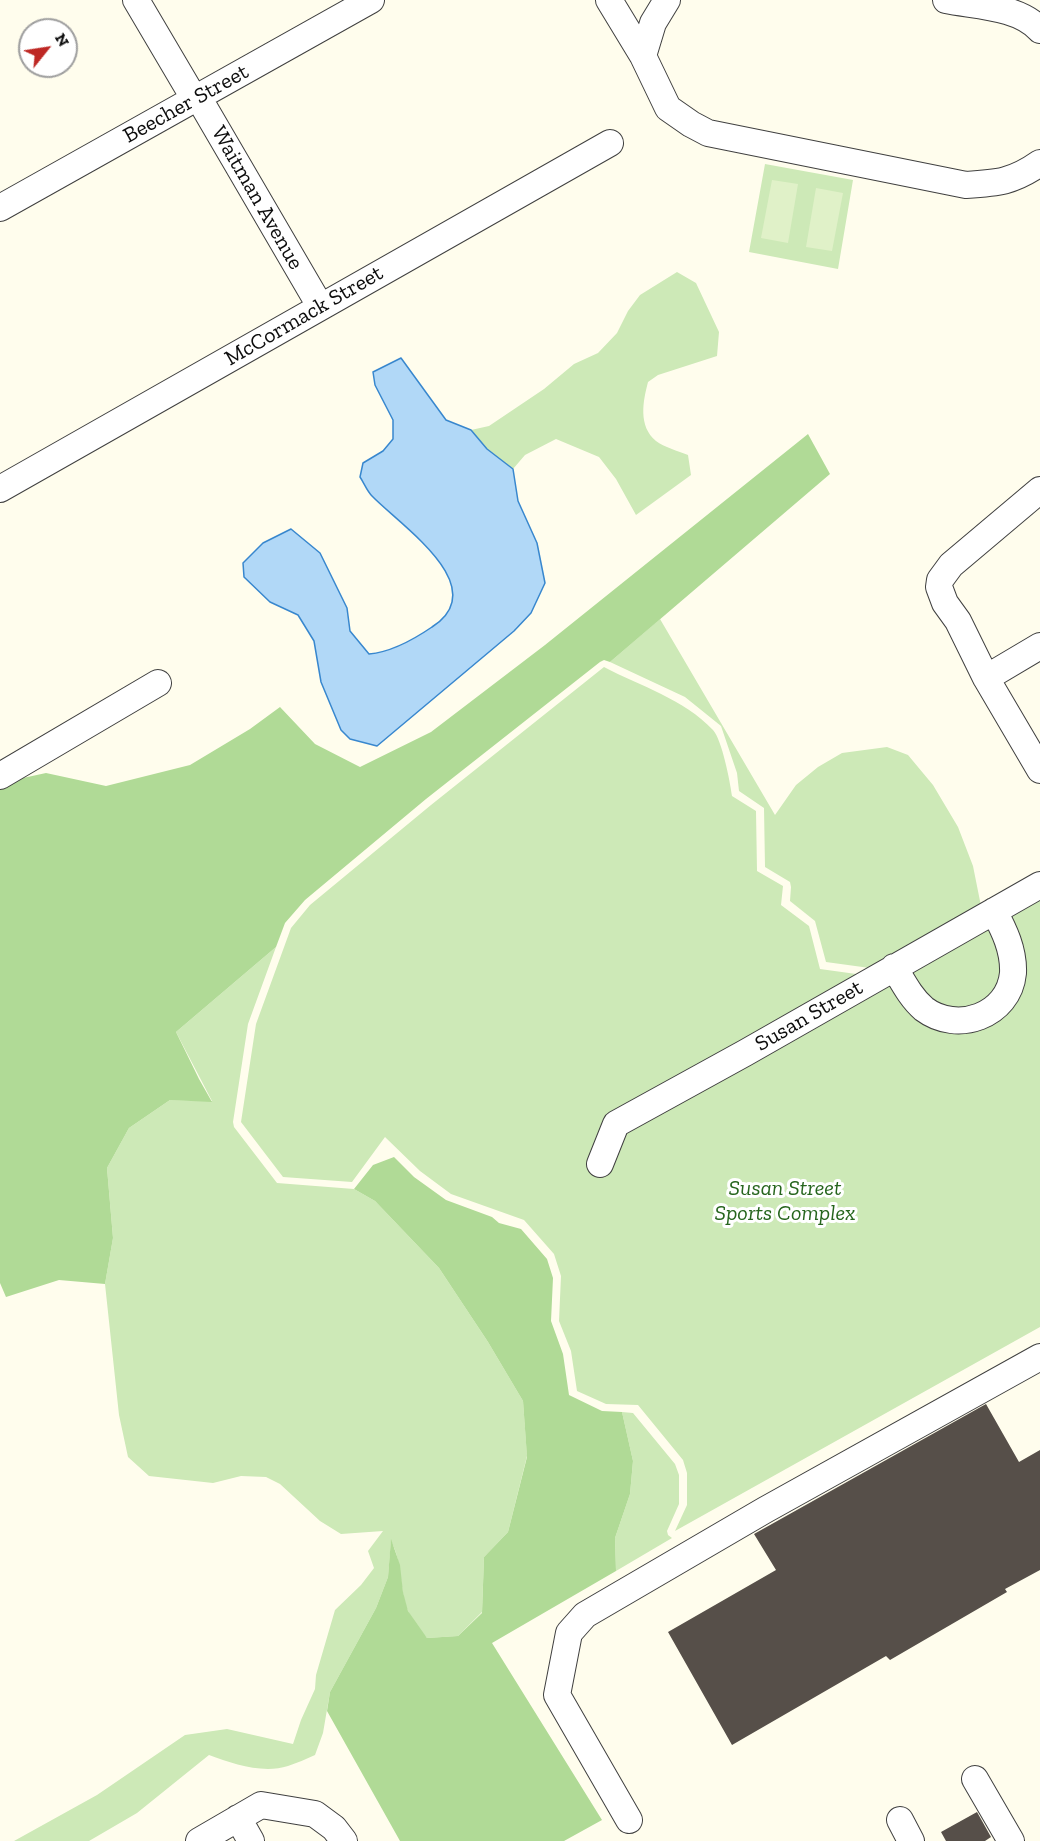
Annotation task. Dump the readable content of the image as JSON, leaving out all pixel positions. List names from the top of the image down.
{
  "streets": {
    "street": [
      "Beecher Street",
      "Waitman Avenue",
      "McCormack Street",
      "Susan Street"
    ]
  },
  "crossings": [
    ["Beecher Street", "Waitman Avenue"],
    ["Waitman Avenue", "McCormack Street"]
  ],
  "parks": ["Susan Street Sports Complex"],
  "north": "top right"
}
